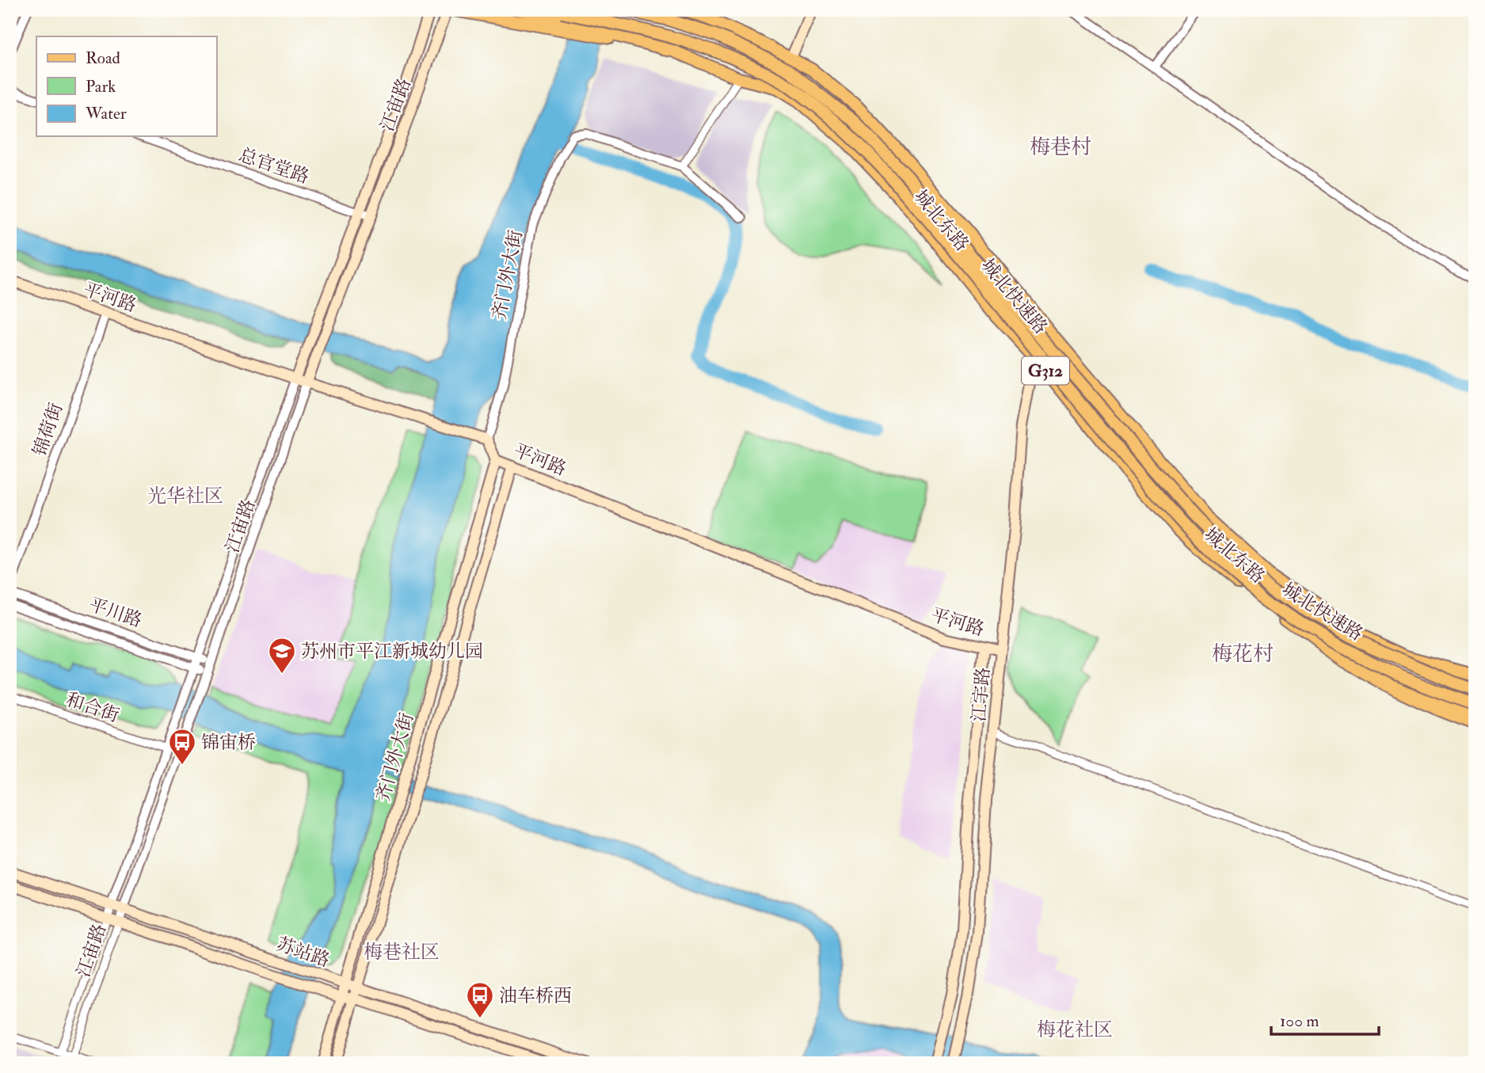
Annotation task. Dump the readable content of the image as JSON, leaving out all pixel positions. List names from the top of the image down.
{
  "streets": {
    "main road": [
      "江宙路",
      "城北东路",
      "齐门外大街",
      "城北快速路",
      "平河路",
      "G312",
      "江宇路",
      "苏站路"
    ],
    "street": [
      "总官堂路",
      "锦荷街",
      "平川路",
      "和合街"
    ]
  },
  "crossings": [
    ["江宙路", "总官堂路"],
    ["江宙路", "城北东路"],
    ["江宙路", "平河路"],
    ["江宙路", "平川路"],
    ["江宙路", "和合街"],
    ["江宙路", "苏站路"],
    ["城北东路", "江宇路"],
    ["齐门外大街", "平河路"],
    ["齐门外大街", "苏站路"],
    ["平河路", "锦荷街"],
    ["平河路", "江宇路"]
  ],
  "districts": [
    "梅巷村",
    "光华社区",
    "梅花村",
    "梅巷社区",
    "梅花社区"
  ],
  "places": {
    "school or university": ["苏州市平江新城幼儿园"],
    "bus stop": ["锦宙桥", "油车桥西"]
  },
  "legend": ["Road", "Park", "Water"],
  "scale_bar": "100 m"
}
